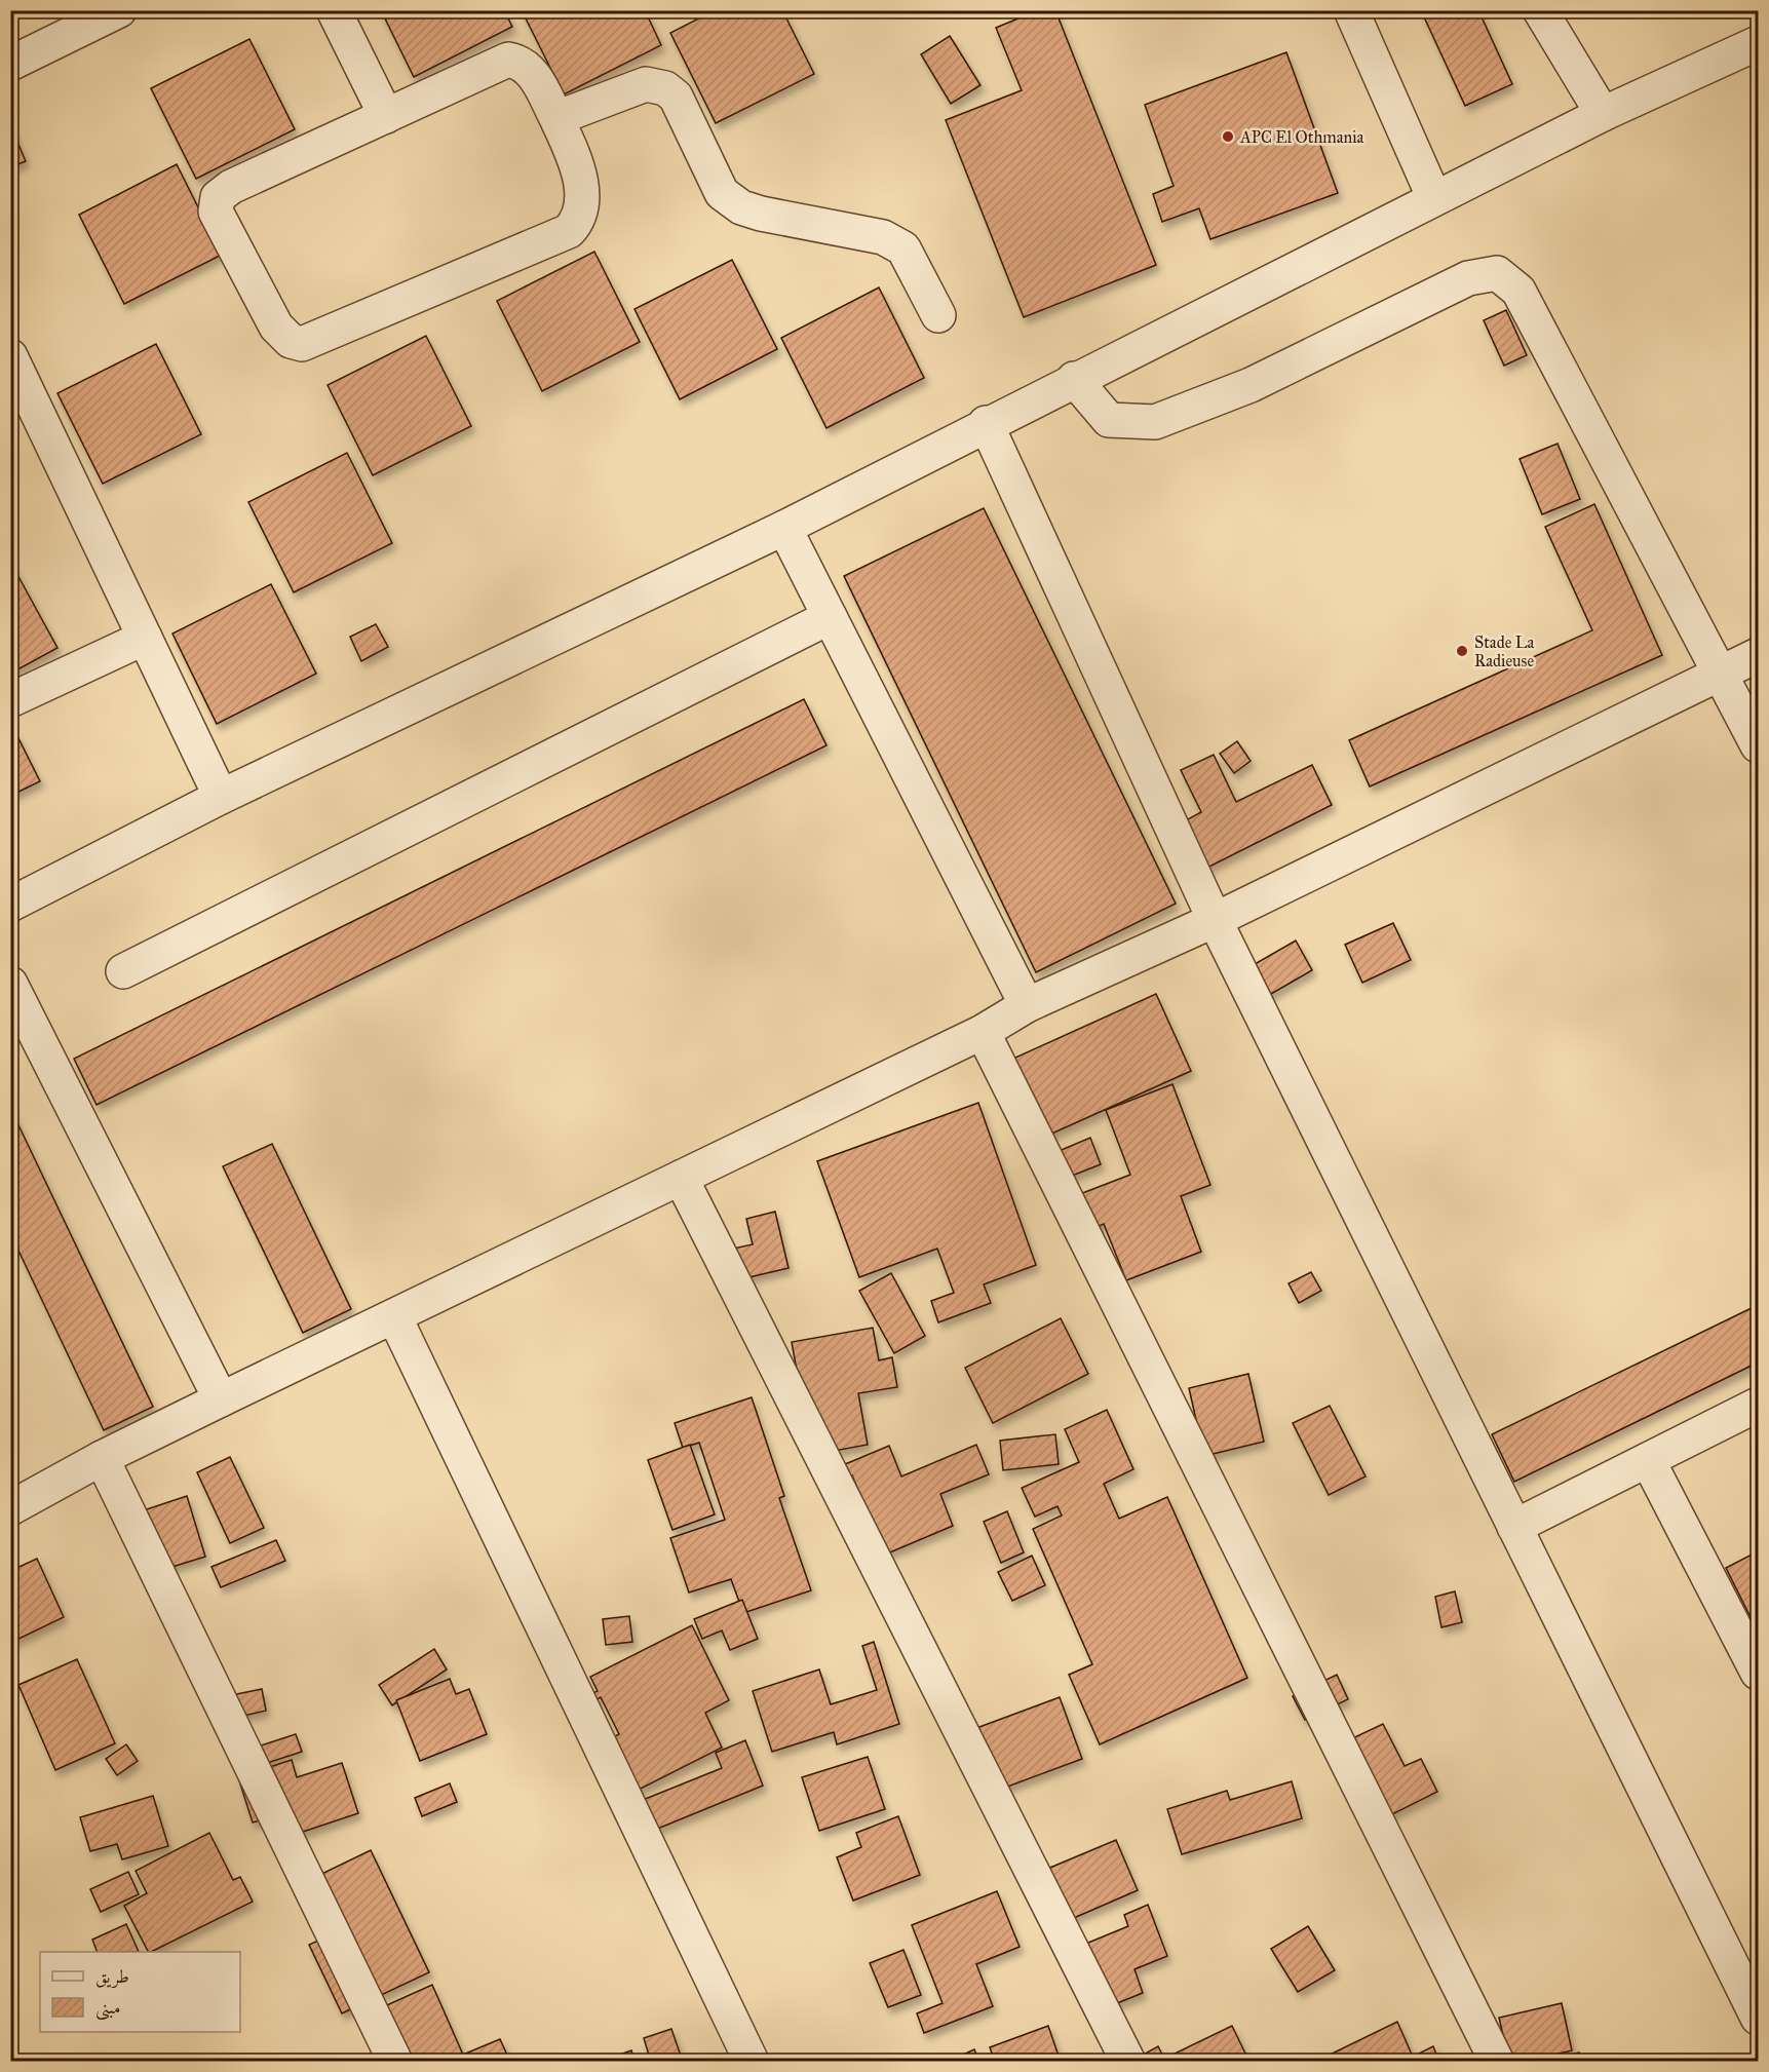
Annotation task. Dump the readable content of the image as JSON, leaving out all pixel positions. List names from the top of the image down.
{
  "places": ["APC El Othmania", "Stade La Radieuse"],
  "legend": ["طريق", "مبنى"]
}
